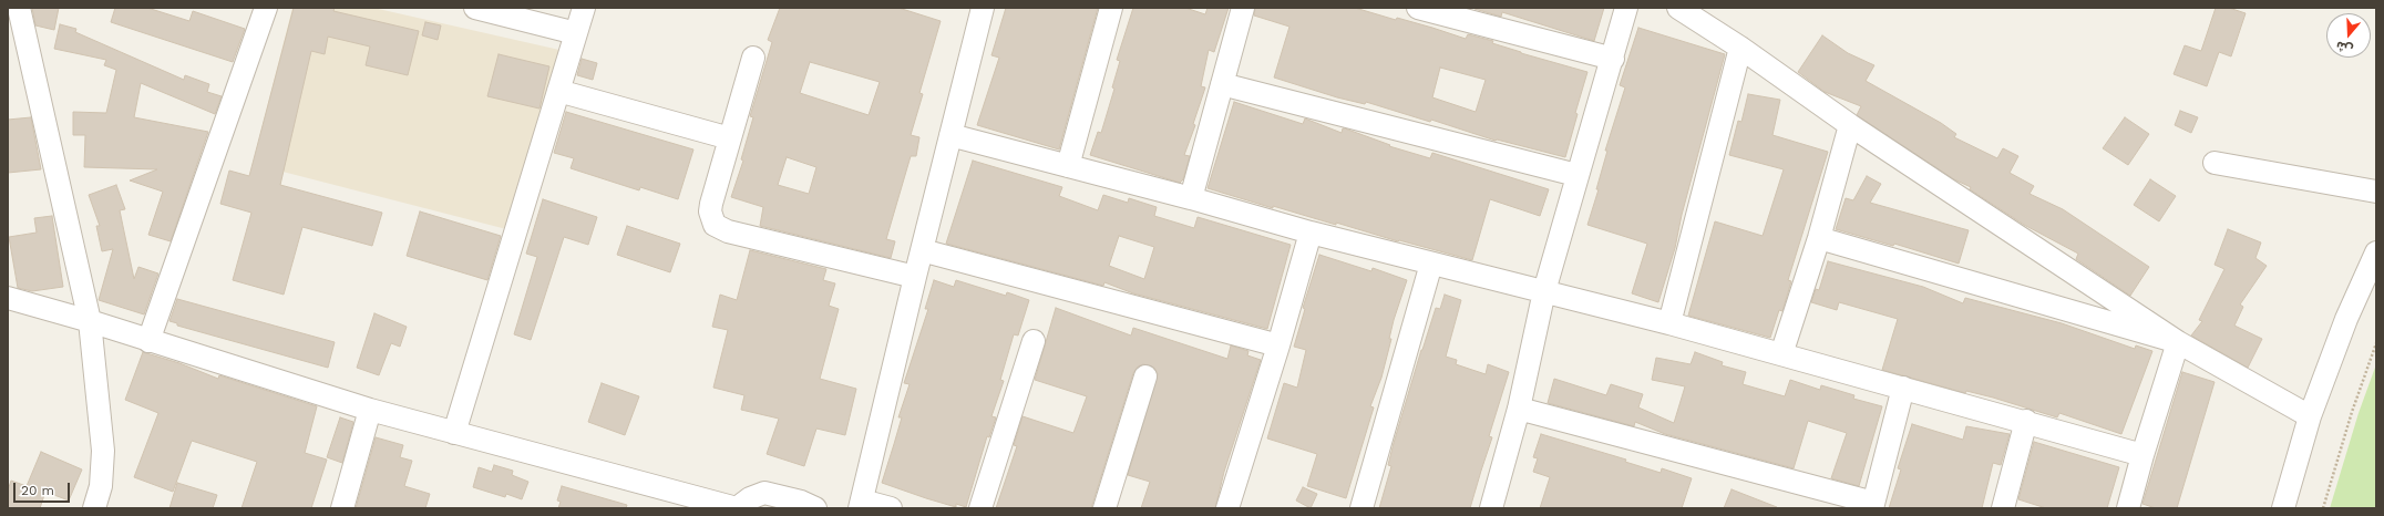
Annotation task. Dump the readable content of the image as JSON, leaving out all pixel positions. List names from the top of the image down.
{
  "scale_bar": "20 m",
  "north": "bottom"
}
